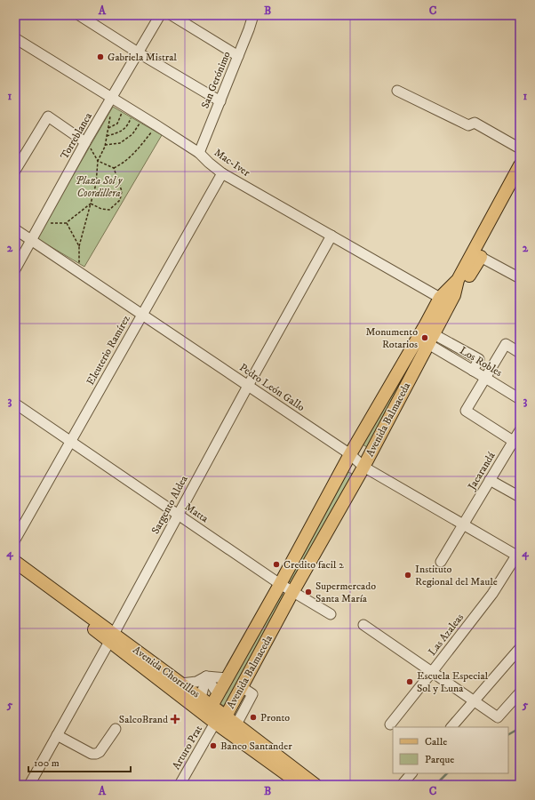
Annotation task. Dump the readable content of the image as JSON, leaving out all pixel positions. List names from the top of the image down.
{
  "streets": {
    "main road": ["Avenida Balmaceda", "Avenida Chorrillos"],
    "street": [
      "San Gerónimo",
      "Torreblanca",
      "Mac-Iver",
      "Eleuterio Ramírez",
      "Los Robles",
      "Pedro León Gallo",
      "Jacarandá",
      "Sargento Aldea",
      "Matta",
      "Las Azaleas",
      "Arturo Prat"
    ]
  },
  "crossings": [
    ["San Gerónimo", "Mac-Iver"],
    ["Torreblanca", "Mac-Iver"],
    ["Torreblanca", "Pedro León Gallo"],
    ["Mac-Iver", "Eleuterio Ramírez"],
    ["Mac-Iver", "Avenida Balmaceda"],
    ["Mac-Iver", "Sargento Aldea"],
    ["Eleuterio Ramírez", "Pedro León Gallo"],
    ["Eleuterio Ramírez", "Matta"],
    ["Los Robles", "Avenida Balmaceda"],
    ["Pedro León Gallo", "Avenida Balmaceda"],
    ["Pedro León Gallo", "Jacarandá"],
    ["Pedro León Gallo", "Sargento Aldea"],
    ["Pedro León Gallo", "Las Azaleas"],
    ["Avenida Balmaceda", "Matta"],
    ["Avenida Balmaceda", "Avenida Chorrillos"],
    ["Avenida Balmaceda", "Arturo Prat"],
    ["Sargento Aldea", "Matta"],
    ["Sargento Aldea", "Avenida Chorrillos"],
    ["Avenida Chorrillos", "Arturo Prat"]
  ],
  "parks": ["Plaza Sol y Coordillera"],
  "places": {
    "other": [
      "Gabriela Mistral",
      "Monumento Rotarios",
      "Credito facil 2",
      "Instituto Regional del Maule",
      "Supermercado Santa María",
      "Escuela Especial Sol y Luna",
      "Pronto",
      "Banco Santander"
    ],
    "health": ["SalcoBrand"]
  },
  "legend": ["Calle", "Parque"],
  "scale_bar": "100 m",
  "grid": {
    "columns": ["A", "B", "C"],
    "rows": [
      "1",
      "2",
      "3",
      "4",
      "5"
    ]
  }
}
